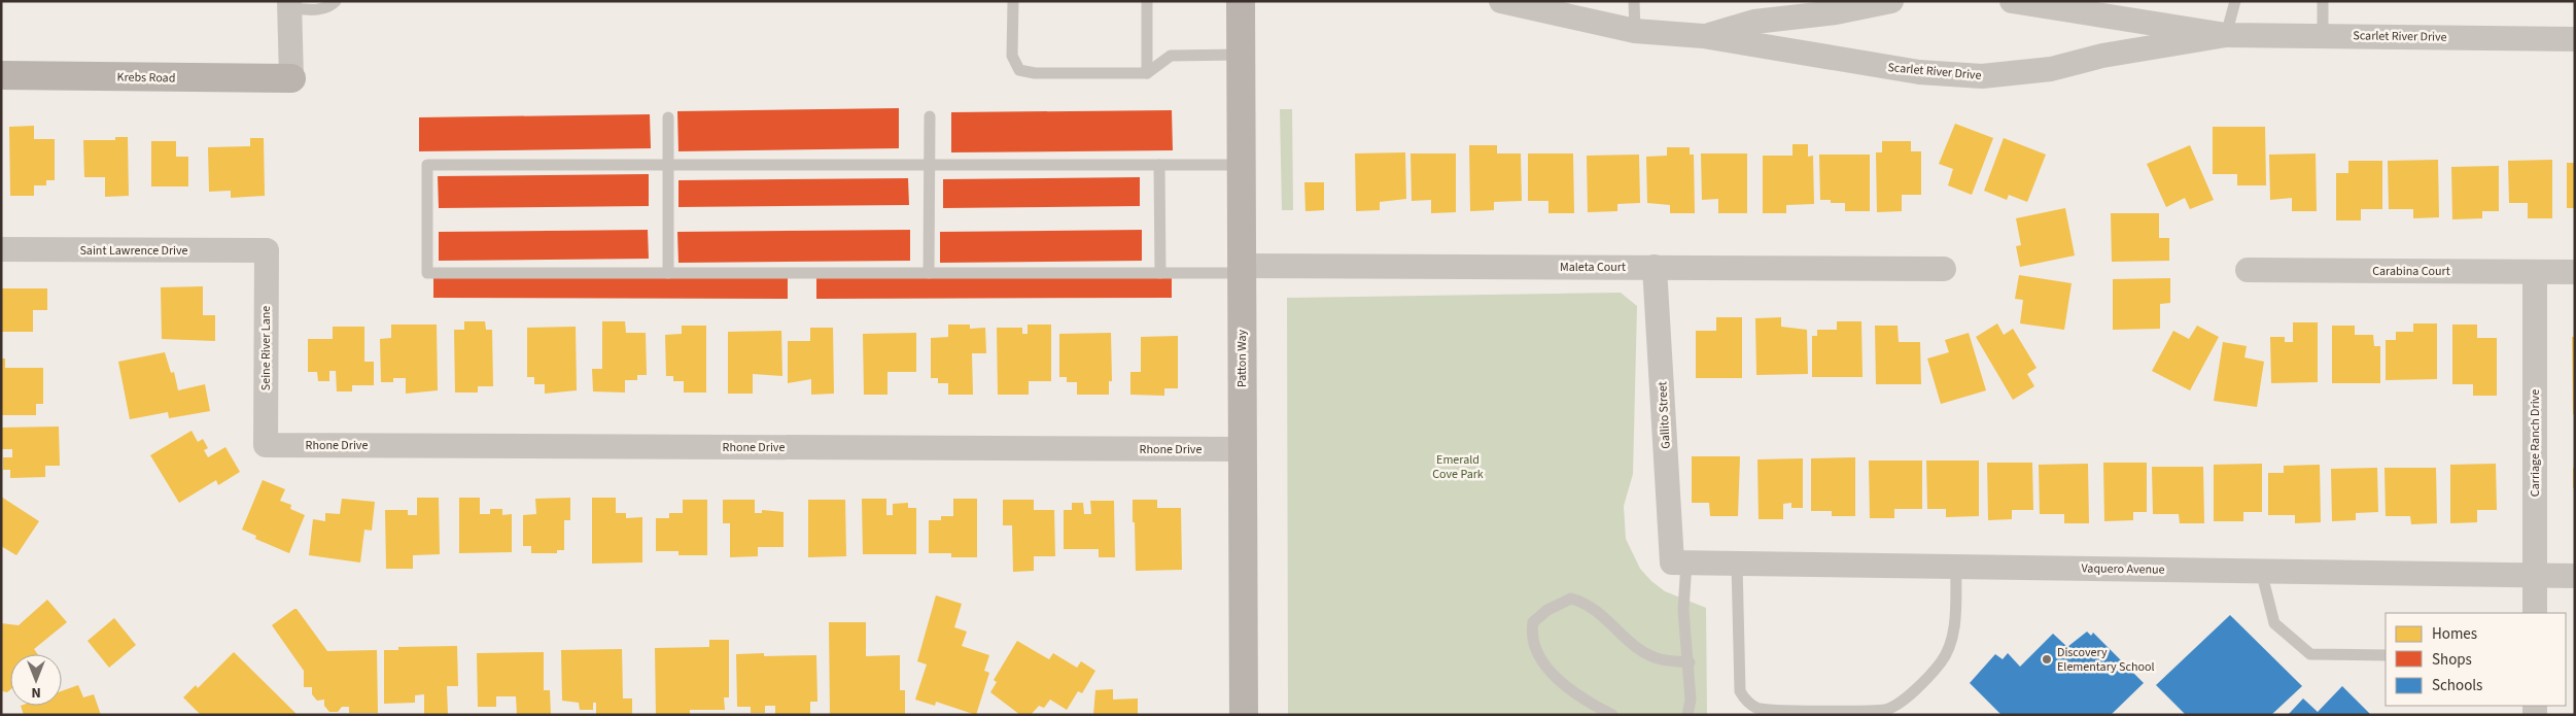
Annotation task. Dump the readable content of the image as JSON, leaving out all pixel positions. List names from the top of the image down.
{
  "streets": {
    "street": [
      "Scarlet River Drive",
      "Krebs Road",
      "Saint Lawrence Drive",
      "Maleta Court",
      "Carabina Court",
      "Seine River Lane",
      "Patton Way",
      "Gallito Street",
      "Carriage Ranch Drive",
      "Rhone Drive",
      "Vaquero Avenue"
    ]
  },
  "crossings": [
    ["Saint Lawrence Drive", "Seine River Lane"],
    ["Maleta Court", "Patton Way"],
    ["Maleta Court", "Gallito Street"],
    ["Carabina Court", "Carriage Ranch Drive"],
    ["Seine River Lane", "Rhone Drive"],
    ["Patton Way", "Rhone Drive"],
    ["Gallito Street", "Vaquero Avenue"],
    ["Carriage Ranch Drive", "Vaquero Avenue"]
  ],
  "parks": ["Emerald Cove Park"],
  "places": ["Discovery Elementary School"],
  "legend": ["Homes", "Shops", "Schools"],
  "north": "bottom"
}
